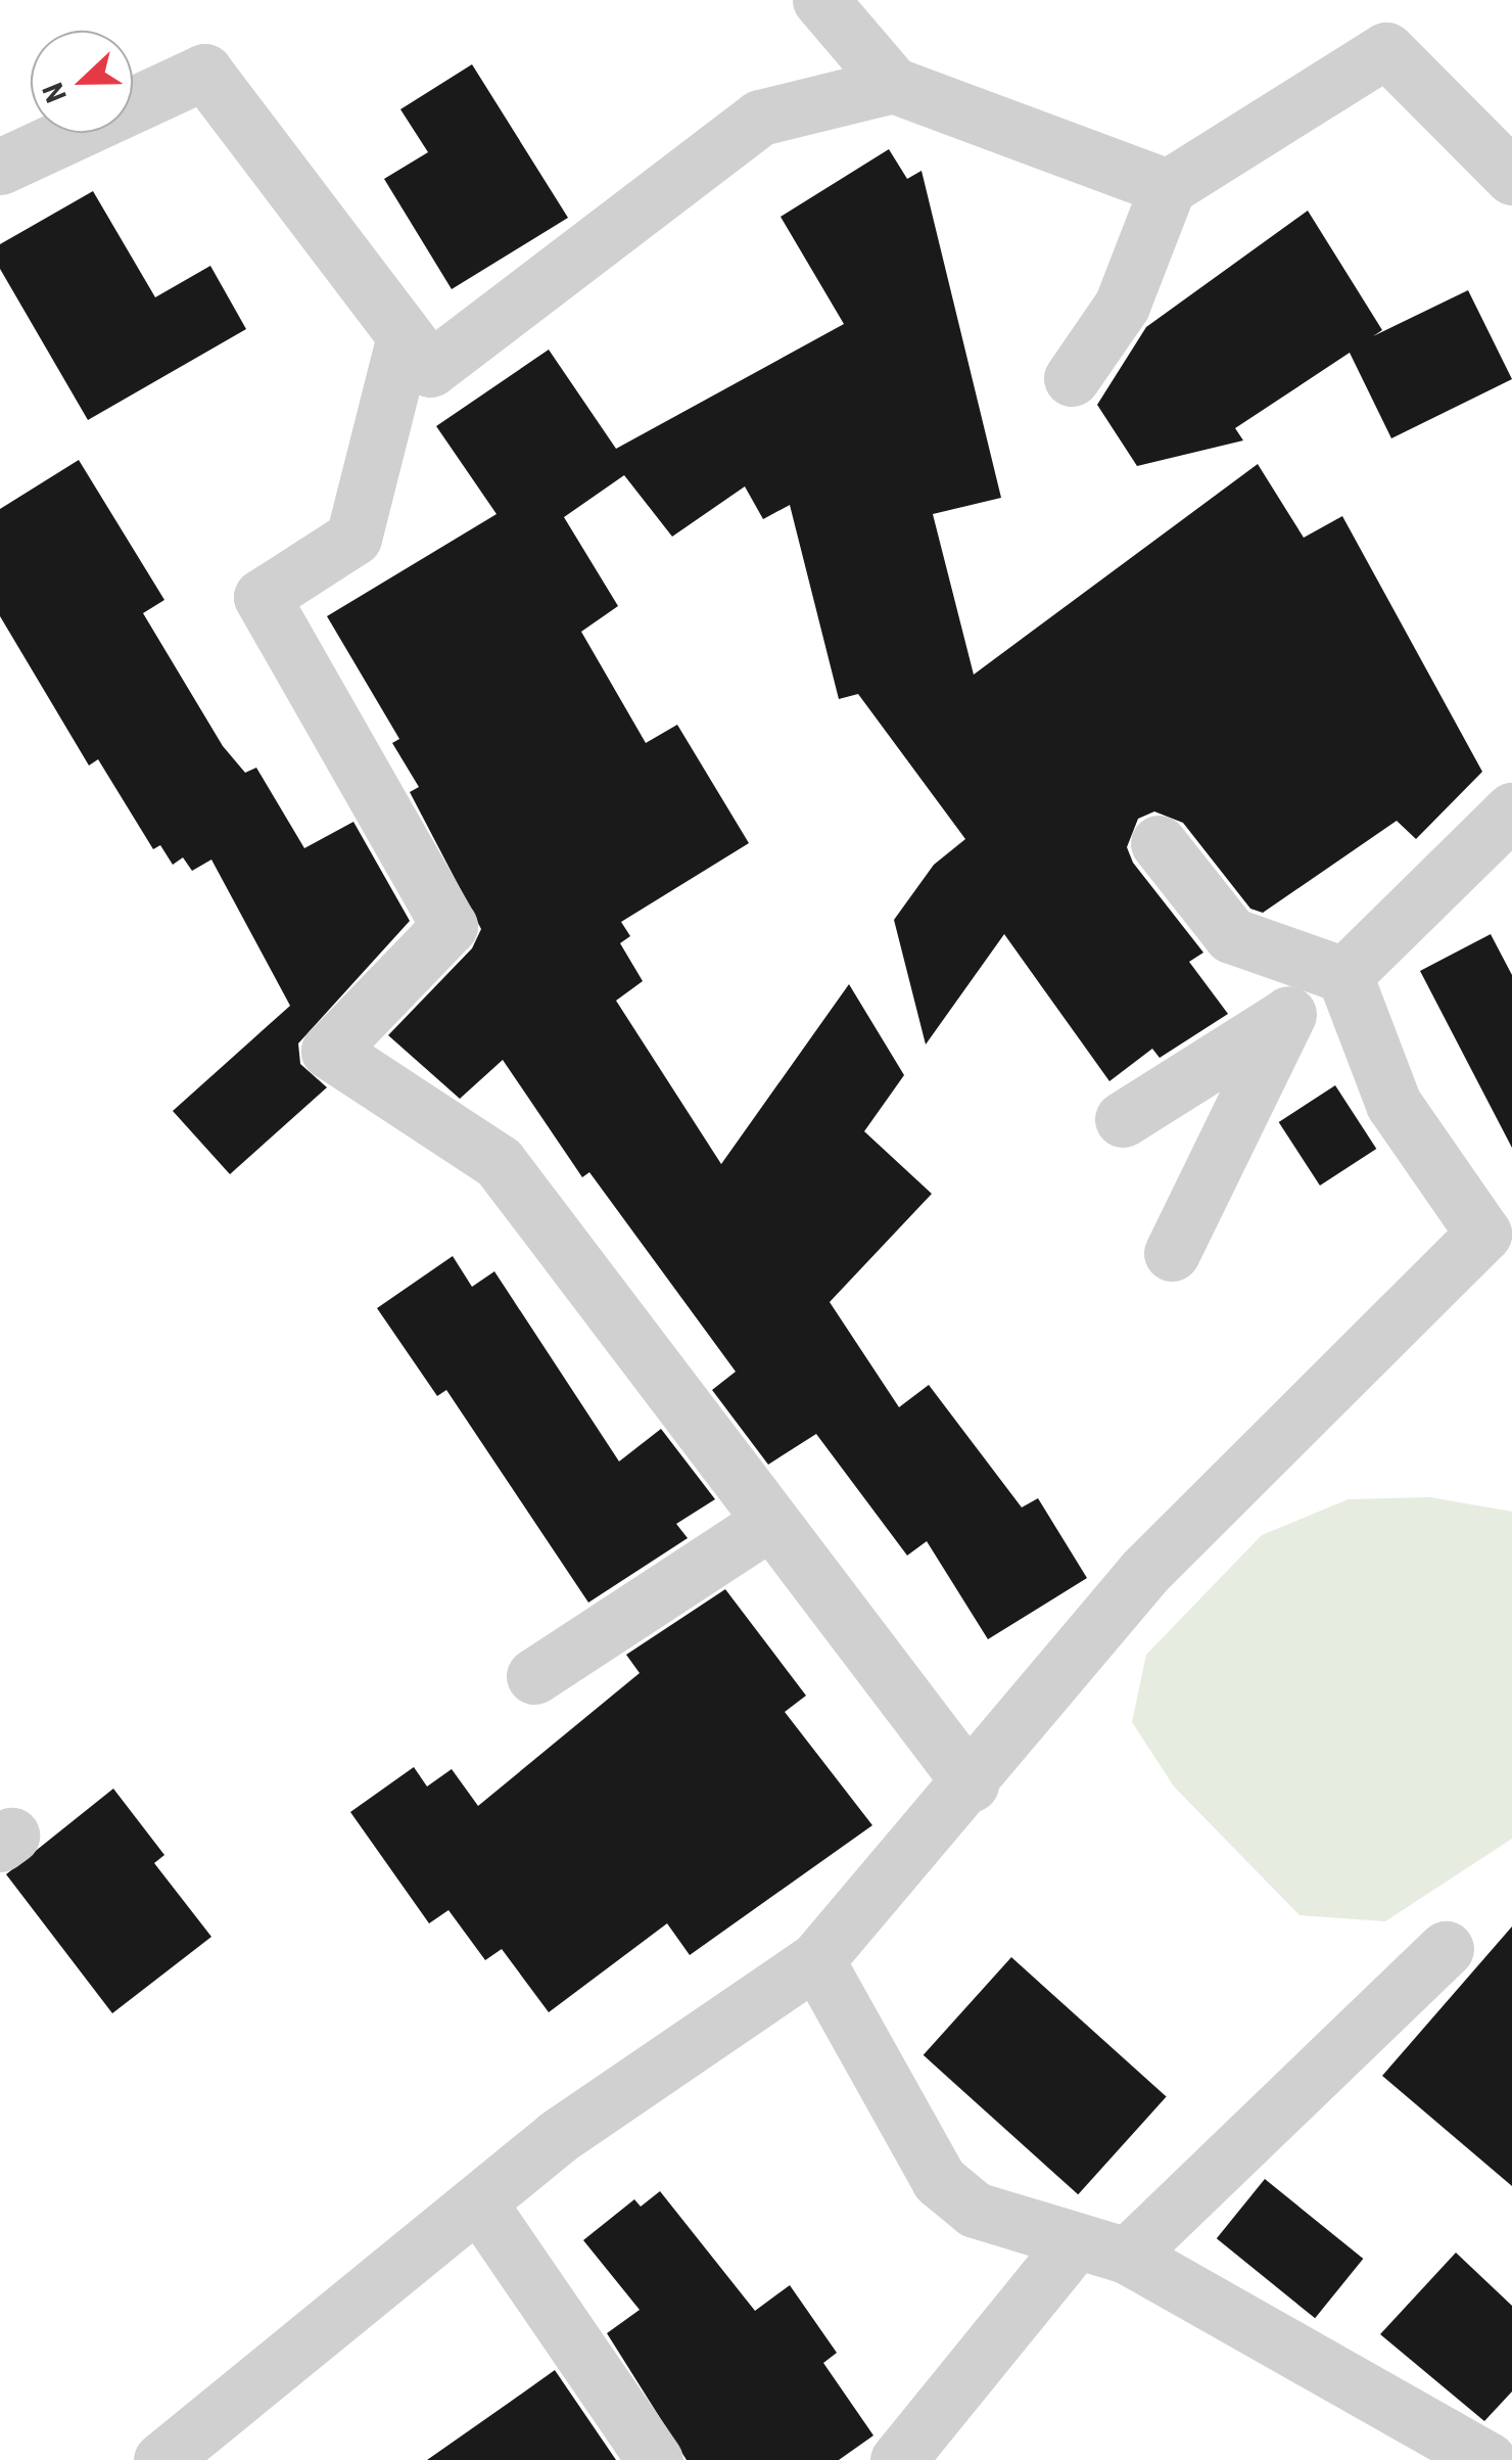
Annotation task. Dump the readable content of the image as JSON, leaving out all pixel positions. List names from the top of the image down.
{
  "north": "left"
}
